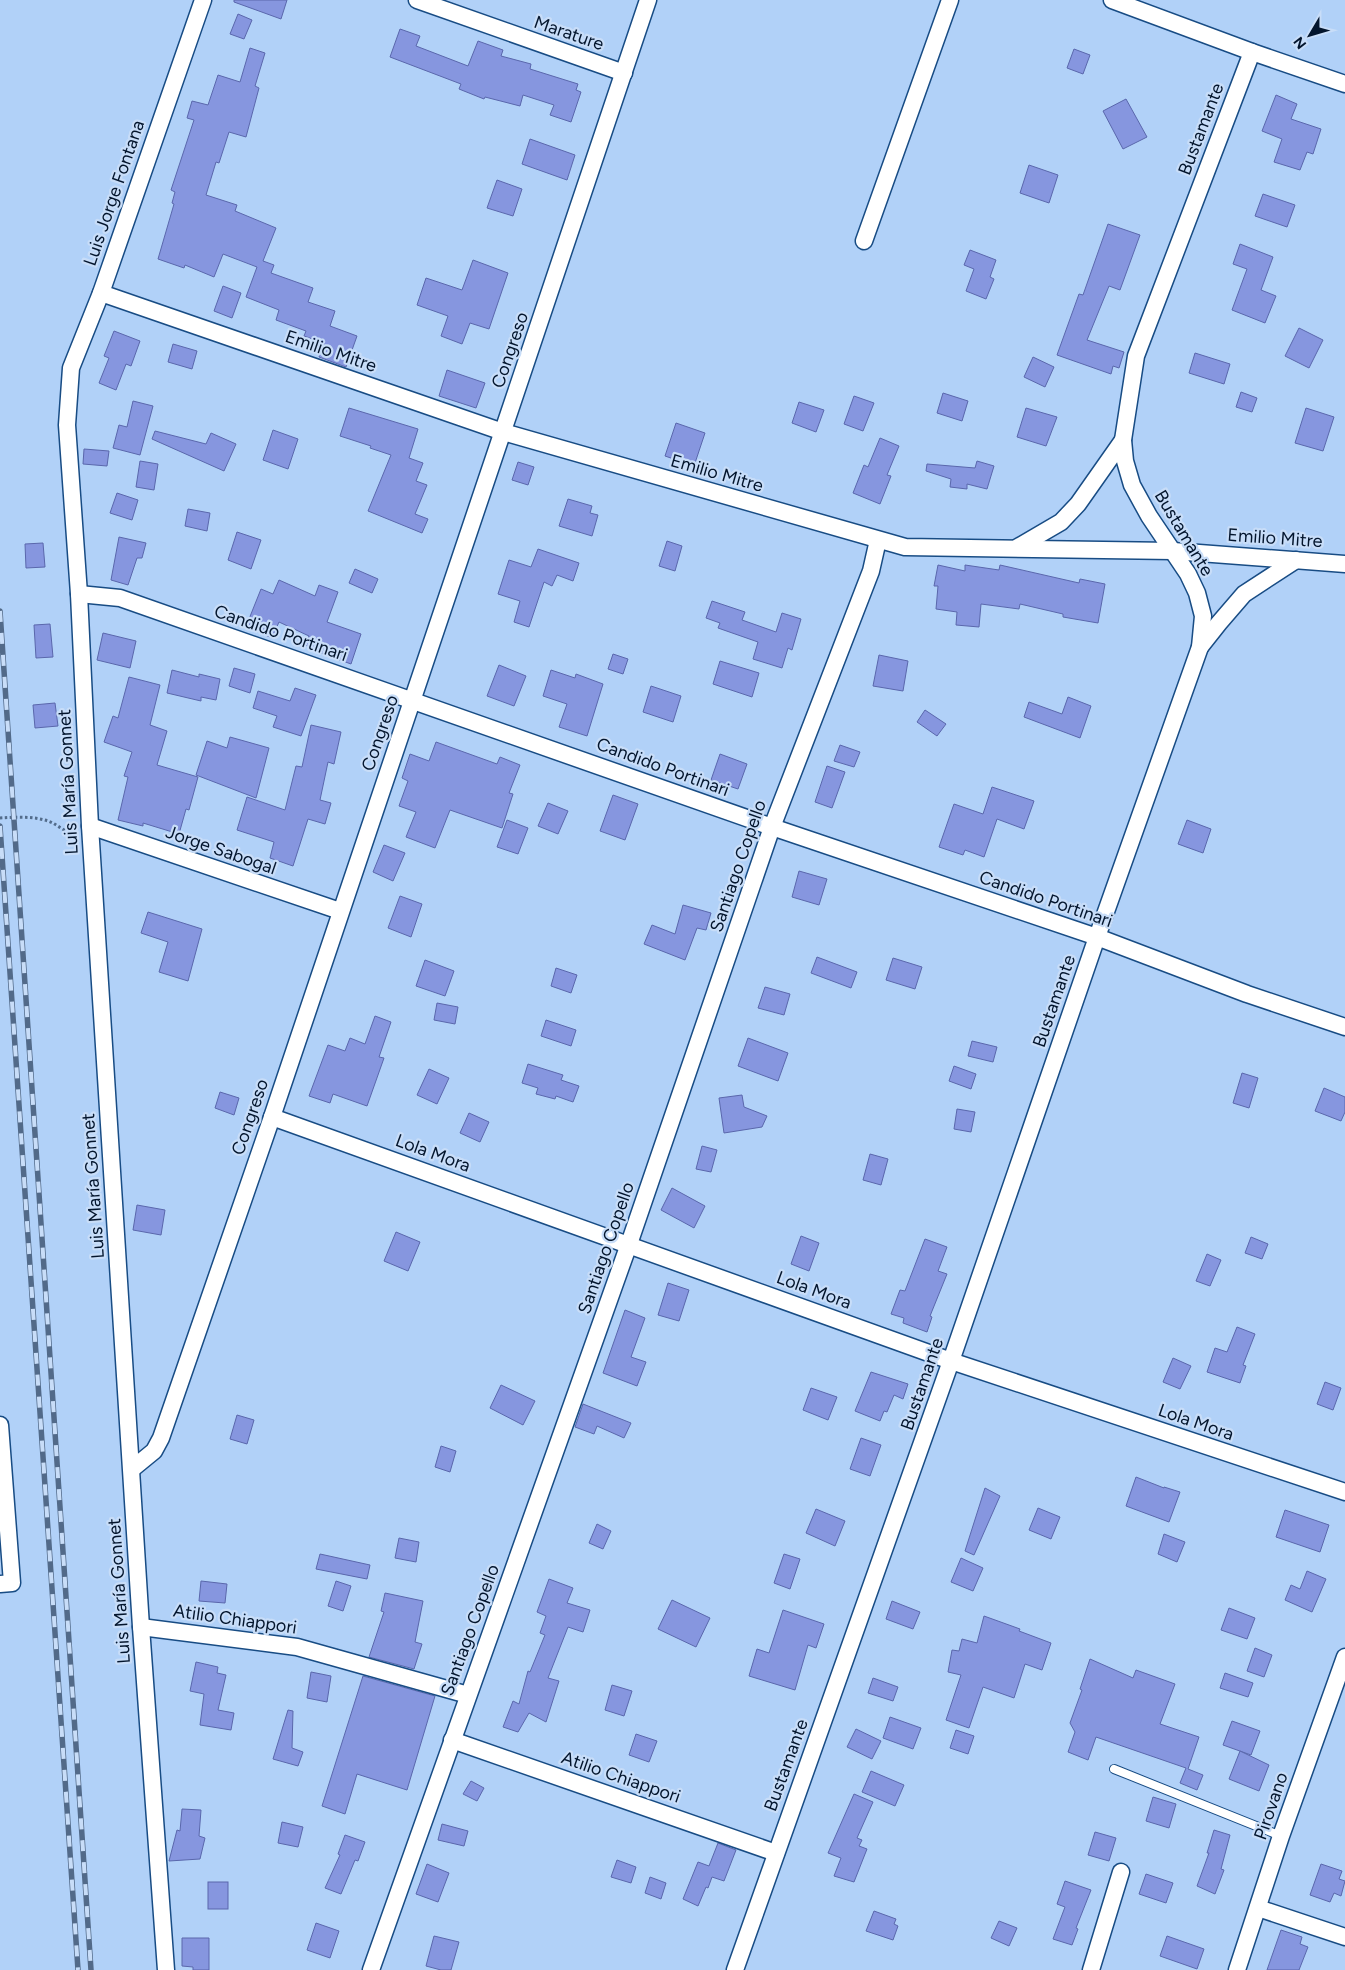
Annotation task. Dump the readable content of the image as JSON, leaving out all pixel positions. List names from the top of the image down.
{
  "streets": {
    "street": [
      "Marature",
      "Bustamante",
      "Luis Jorge Fontana",
      "Congreso",
      "Emilio Mitre",
      "Candido Portinari",
      "Luis María Gonnet",
      "Jorge Sabogal",
      "Santiago Copello",
      "Lola Mora",
      "Atilio Chiappori",
      "Pirovano"
    ]
  },
  "crossings": [
    ["Marature", "Congreso"],
    ["Bustamante", "Emilio Mitre"],
    ["Bustamante", "Candido Portinari"],
    ["Bustamante", "Lola Mora"],
    ["Bustamante", "Atilio Chiappori"],
    ["Luis Jorge Fontana", "Emilio Mitre"],
    ["Luis Jorge Fontana", "Luis María Gonnet"],
    ["Congreso", "Emilio Mitre"],
    ["Congreso", "Candido Portinari"],
    ["Congreso", "Luis María Gonnet"],
    ["Congreso", "Jorge Sabogal"],
    ["Congreso", "Lola Mora"],
    ["Emilio Mitre", "Santiago Copello"],
    ["Candido Portinari", "Luis María Gonnet"],
    ["Candido Portinari", "Santiago Copello"],
    ["Luis María Gonnet", "Jorge Sabogal"],
    ["Luis María Gonnet", "Atilio Chiappori"],
    ["Santiago Copello", "Lola Mora"],
    ["Santiago Copello", "Atilio Chiappori"]
  ],
  "north": "bottom left"
}
